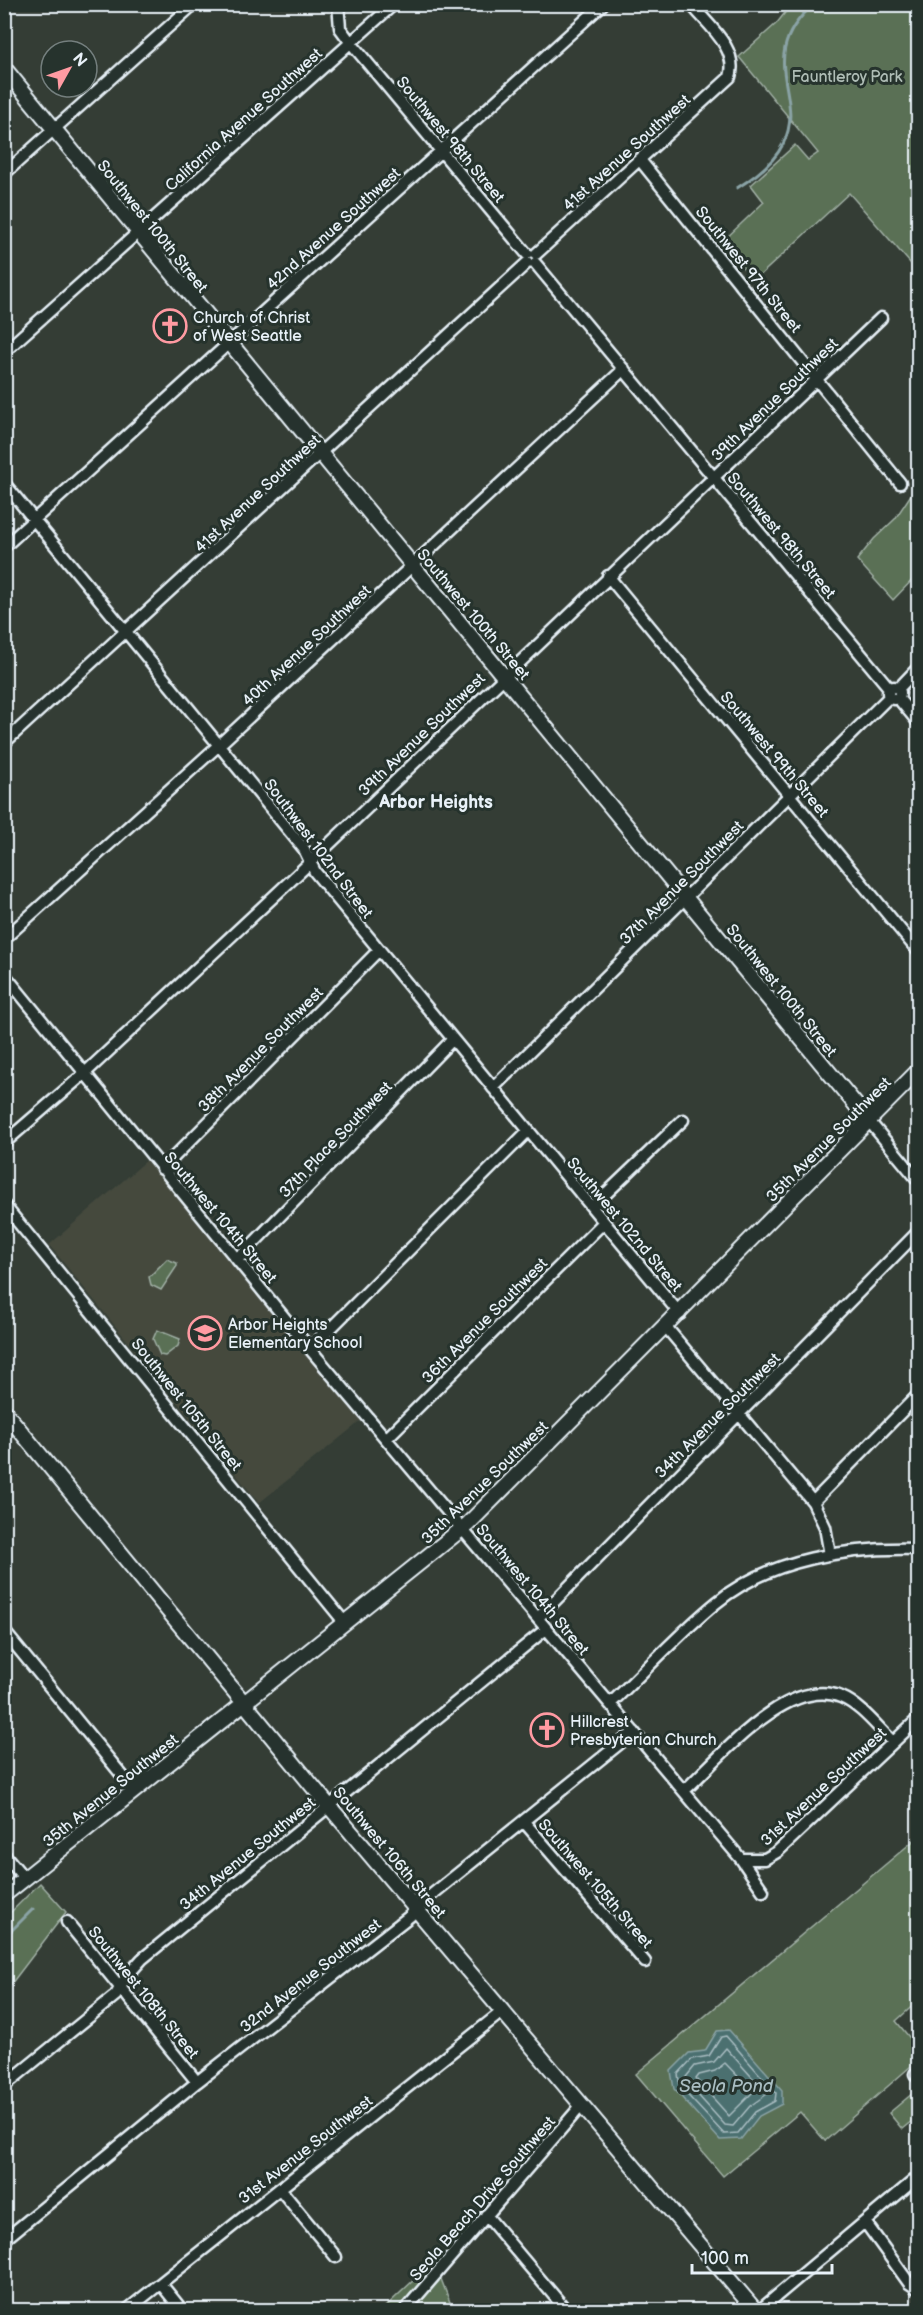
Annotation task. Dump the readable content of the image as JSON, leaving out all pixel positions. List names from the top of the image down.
{
  "streets": {
    "street": [
      "California Avenue Southwest",
      "Southwest 98th Street",
      "41st Avenue Southwest",
      "Southwest 100th Street",
      "42nd Avenue Southwest",
      "Southwest 97th Street",
      "39th Avenue Southwest",
      "40th Avenue Southwest",
      "Southwest 99th Street",
      "Southwest 102nd Street",
      "37th Avenue Southwest",
      "38th Avenue Southwest",
      "37th Place Southwest",
      "35th Avenue Southwest",
      "Southwest 104th Street",
      "36th Avenue Southwest",
      "Southwest 105th Street",
      "34th Avenue Southwest",
      "31st Avenue Southwest",
      "Southwest 106th Street",
      "32nd Avenue Southwest",
      "Southwest 108th Street",
      "Seola Beach Drive Southwest"
    ]
  },
  "crossings": [
    ["California Avenue Southwest", "Southwest 98th Street"],
    ["California Avenue Southwest", "Southwest 100th Street"],
    ["Southwest 98th Street", "41st Avenue Southwest"],
    ["Southwest 98th Street", "42nd Avenue Southwest"],
    ["Southwest 98th Street", "39th Avenue Southwest"],
    ["Southwest 98th Street", "40th Avenue Southwest"],
    ["Southwest 98th Street", "37th Avenue Southwest"],
    ["41st Avenue Southwest", "Southwest 100th Street"],
    ["41st Avenue Southwest", "Southwest 97th Street"],
    ["41st Avenue Southwest", "Southwest 102nd Street"],
    ["Southwest 100th Street", "42nd Avenue Southwest"],
    ["Southwest 100th Street", "39th Avenue Southwest"],
    ["Southwest 100th Street", "40th Avenue Southwest"],
    ["Southwest 100th Street", "37th Avenue Southwest"],
    ["Southwest 100th Street", "35th Avenue Southwest"],
    ["42nd Avenue Southwest", "Southwest 102nd Street"],
    ["Southwest 97th Street", "39th Avenue Southwest"],
    ["39th Avenue Southwest", "Southwest 99th Street"],
    ["39th Avenue Southwest", "Southwest 102nd Street"],
    ["39th Avenue Southwest", "Southwest 104th Street"],
    ["40th Avenue Southwest", "Southwest 102nd Street"],
    ["Southwest 99th Street", "37th Avenue Southwest"],
    ["Southwest 102nd Street", "37th Avenue Southwest"],
    ["Southwest 102nd Street", "38th Avenue Southwest"],
    ["Southwest 102nd Street", "37th Place Southwest"],
    ["Southwest 102nd Street", "35th Avenue Southwest"],
    ["Southwest 102nd Street", "36th Avenue Southwest"],
    ["38th Avenue Southwest", "Southwest 104th Street"],
    ["37th Place Southwest", "Southwest 104th Street"],
    ["35th Avenue Southwest", "Southwest 104th Street"],
    ["35th Avenue Southwest", "Southwest 105th Street"],
    ["35th Avenue Southwest", "Southwest 106th Street"],
    ["Southwest 104th Street", "36th Avenue Southwest"],
    ["Southwest 104th Street", "34th Avenue Southwest"],
    ["Southwest 104th Street", "31st Avenue Southwest"],
    ["Southwest 104th Street", "32nd Avenue Southwest"],
    ["Southwest 105th Street", "32nd Avenue Southwest"],
    ["34th Avenue Southwest", "Southwest 106th Street"],
    ["34th Avenue Southwest", "Southwest 108th Street"],
    ["31st Avenue Southwest", "Southwest 106th Street"],
    ["Southwest 106th Street", "32nd Avenue Southwest"],
    ["Southwest 106th Street", "Seola Beach Drive Southwest"],
    ["32nd Avenue Southwest", "Southwest 108th Street"]
  ],
  "districts": ["Arbor Heights"],
  "water": ["Seola Pond"],
  "parks": ["Fauntleroy Park"],
  "places": {
    "church": ["Church of Christ of West Seattle", "Hillcrest Presbyterian Church"],
    "school or university": ["Arbor Heights Elementary School"]
  },
  "scale_bar": "100 m",
  "north": "top right"
}
